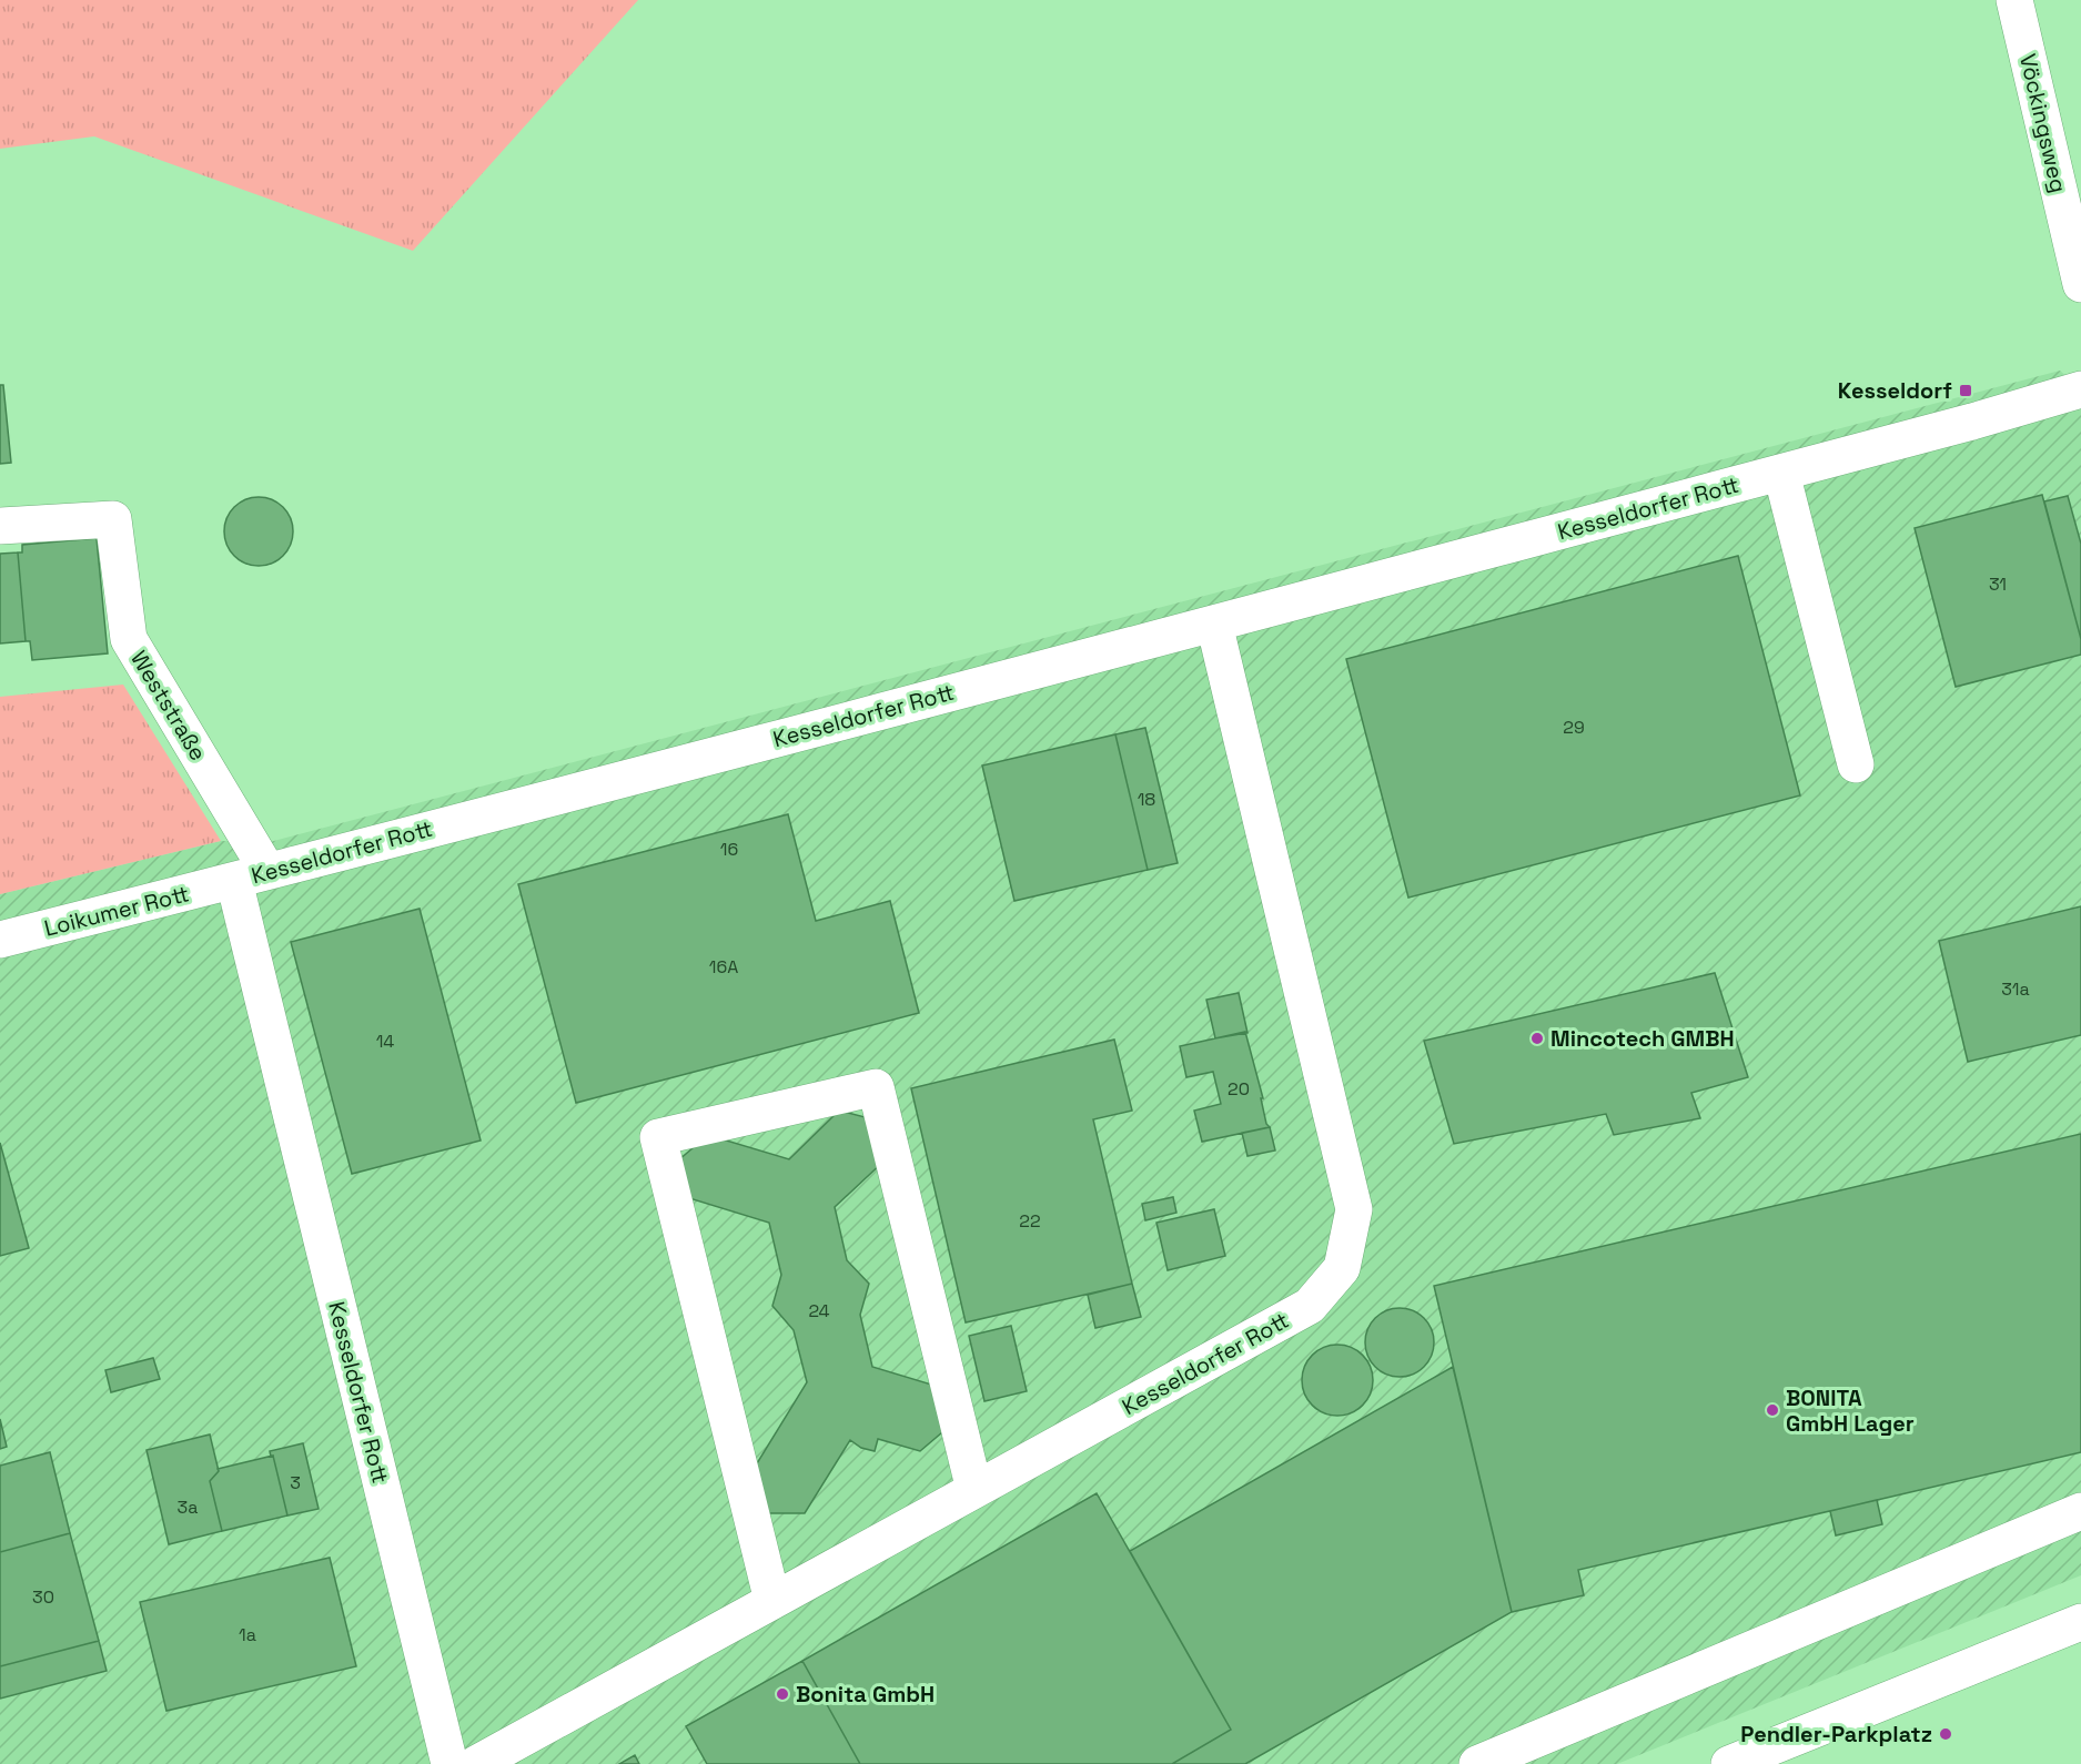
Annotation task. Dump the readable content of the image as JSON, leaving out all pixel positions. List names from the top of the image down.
{
  "streets": {
    "street": [
      "Vöckingsweg",
      "Kesseldorfer Rott",
      "Weststraße",
      "Loikumer Rott"
    ]
  },
  "crossings": [
    ["Kesseldorfer Rott", "Weststraße"],
    ["Kesseldorfer Rott", "Loikumer Rott"],
    ["Weststraße", "Loikumer Rott"]
  ],
  "places": {
    "transit": ["Kesseldorf"],
    "other": [
      "Mincotech GMBH",
      "BONITA GmbH Lager",
      "Bonita GmbH",
      "Pendler-Parkplatz"
    ]
  },
  "house_numbers": [
    "31",
    "29",
    "18",
    "16",
    "16A",
    "31a",
    "14",
    "20",
    "22",
    "24",
    "3",
    "3a",
    "30",
    "1a"
  ]
}
